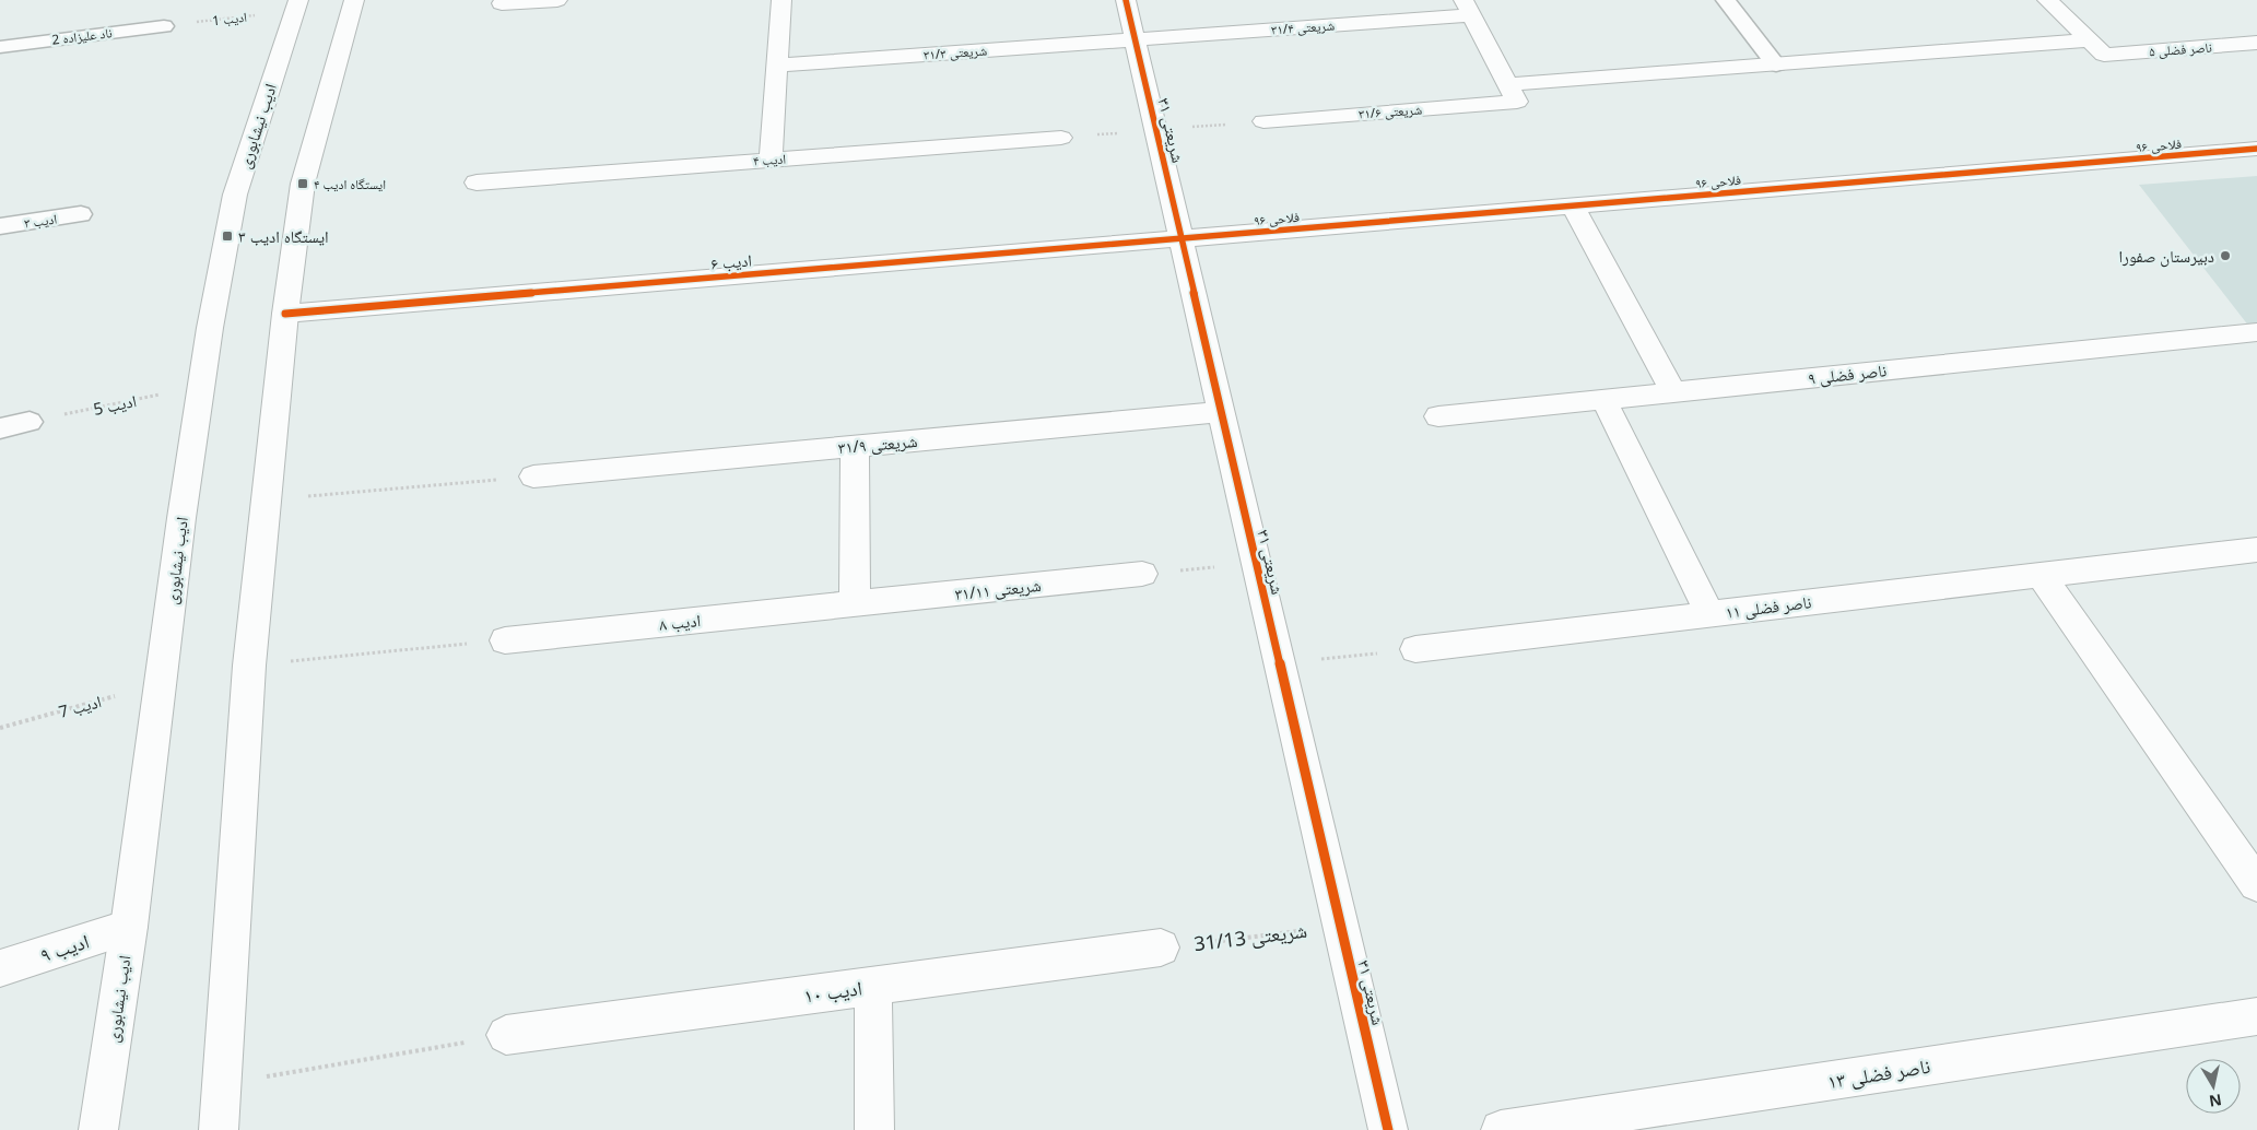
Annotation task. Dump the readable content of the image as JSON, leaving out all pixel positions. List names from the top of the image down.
{
  "streets": {
    "street": [
      "شریعتی ۳۱/۴",
      "ناصر فضلی ۵",
      "شریعتی ۳۱/۳",
      "شریعتی ۳۱/۶",
      "ادیب نیشابوری",
      "شریعتی ۳۱",
      "فلاحی ۹۶",
      "ادیب ۴",
      "ادیب ۶",
      "ناصر فضلی ۹",
      "شریعتی ۳۱/۹",
      "شریعتی ۳۱/۱۱",
      "ناصر فضلی ۱۱",
      "ادیب ۸",
      "ادیب ۹",
      "ادیب ۱۰",
      "ناصر فضلی ۱۳"
    ],
    "lane": ["ناد علیزاده 2", "ادیب ۳"],
    "path": [
      "ادیب 1",
      "ادیب 5",
      "ادیب 7",
      "شریعتی 31/13"
    ]
  },
  "crossings": [
    ["ادیب 1", "ناد علیزاده 2"],
    ["ادیب 1", "ادیب نیشابوری"],
    ["شریعتی ۳۱/۴", "شریعتی ۳۱/۳"],
    ["شریعتی ۳۱/۴", "شریعتی ۳۱"],
    ["ناصر فضلی ۵", "شریعتی ۳۱/۶"],
    ["شریعتی ۳۱/۳", "شریعتی ۳۱"],
    ["ادیب نیشابوری", "ادیب 5"],
    ["ادیب نیشابوری", "ادیب 7"],
    ["ادیب نیشابوری", "ادیب ۹"],
    ["شریعتی ۳۱", "فلاحی ۹۶"],
    ["شریعتی ۳۱", "ادیب ۶"],
    ["شریعتی ۳۱", "شریعتی ۳۱/۹"],
    ["شریعتی ۳۱", "شریعتی 31/13"],
    ["فلاحی ۹۶", "ادیب ۶"],
    ["شریعتی ۳۱/۱۱", "ادیب ۸"],
    ["شریعتی 31/13", "ادیب ۱۰"]
  ],
  "places": {
    "transit": ["ایستگاه ادیب ۴", "ایستگاه ادیب ۳"],
    "other": ["دبیرستان صفورا"]
  },
  "north": "bottom"
}
